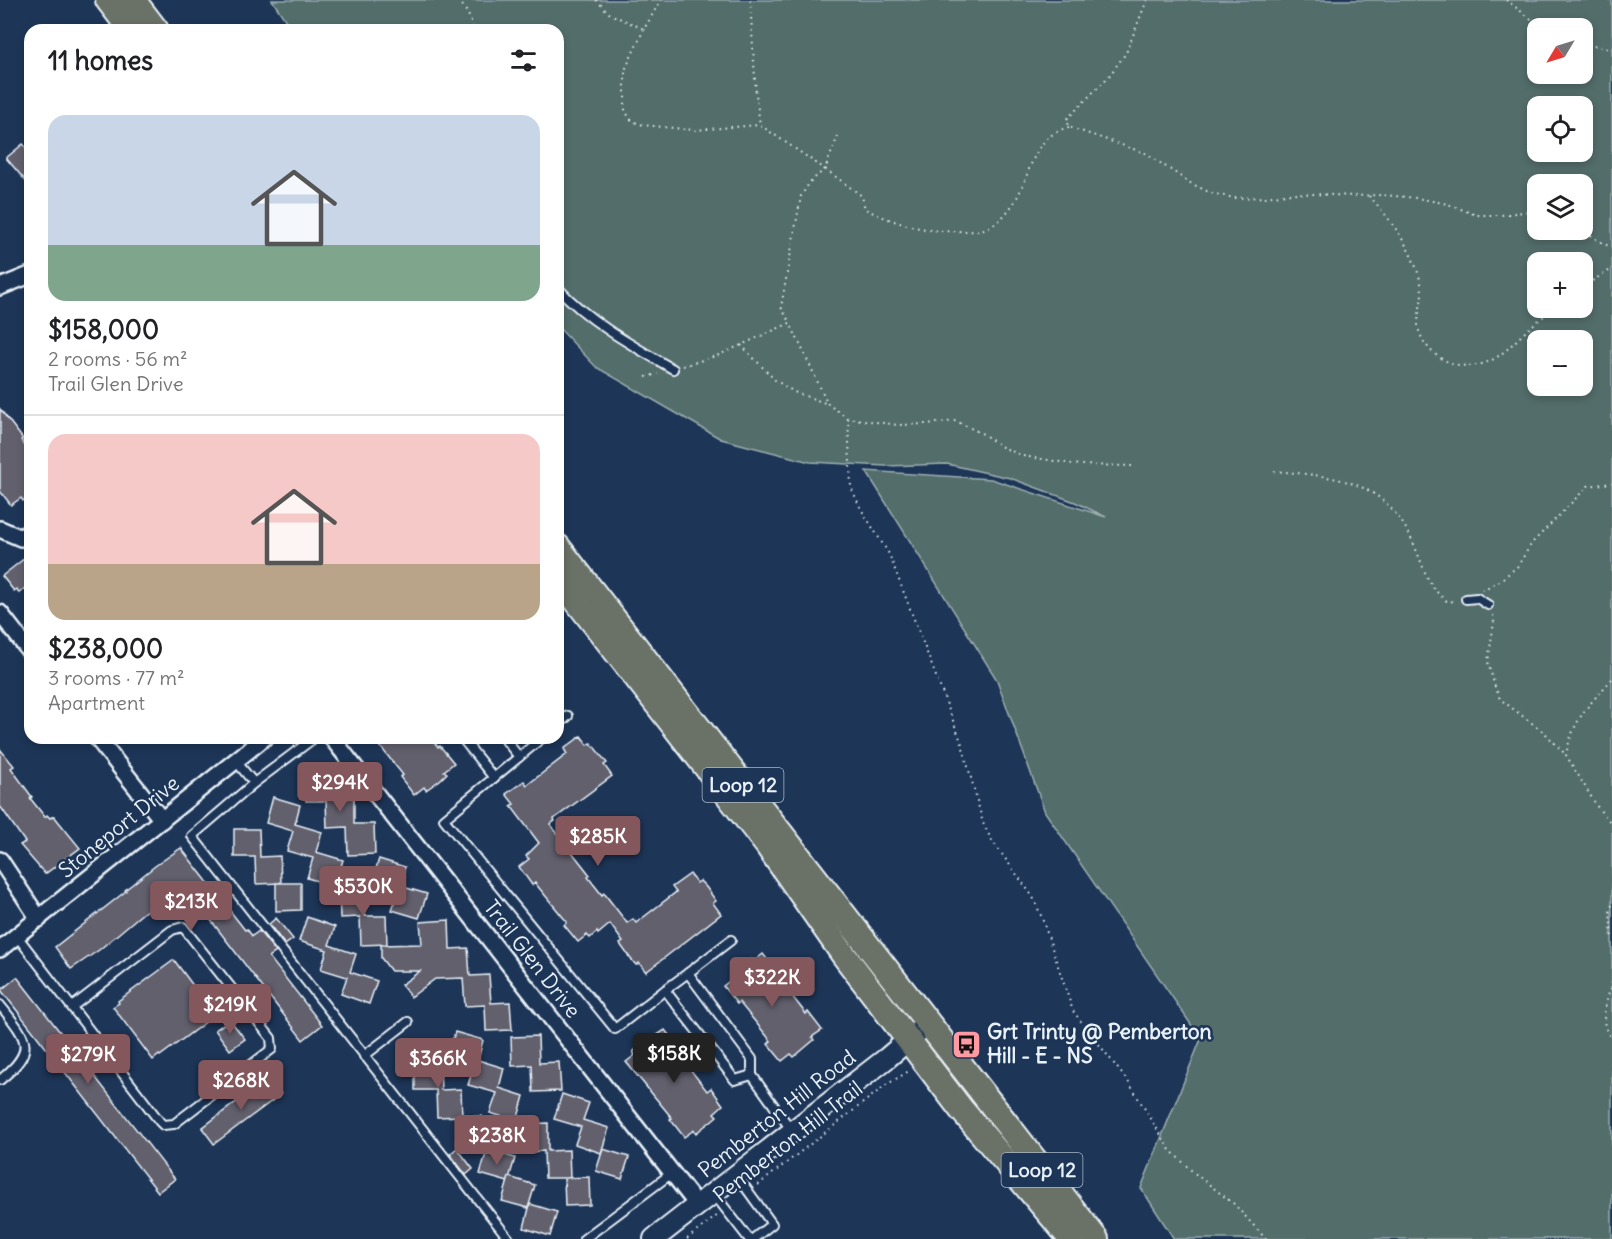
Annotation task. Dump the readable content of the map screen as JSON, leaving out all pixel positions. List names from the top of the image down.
{
  "streets": {
    "main road": ["Loop 12"],
    "street": ["Stoneport Drive", "Trail Glen Drive", "Pemberton Hill Road"],
    "path": ["Pemberton Hill Trail"]
  },
  "crossings": [
    ["Loop 12", "Pemberton Hill Road"],
    ["Trail Glen Drive", "Pemberton Hill Road"],
    ["Pemberton Hill Road", "Pemberton Hill Trail"]
  ],
  "places": {
    "bus stop": ["Grt Trinty @ Pemberton Hill - E - NS"]
  },
  "north": "bottom left",
  "page": {
    "map_buttons": ["+", "−"],
    "heading": "11 homes",
    "list": [
      {
        "name": "$158,000",
        "note": "2 rooms · 56 m² · Trail Glen Drive"
      },
      {
        "name": "$238,000",
        "note": "3 rooms · 77 m² · Apartment"
      }
    ],
    "price": [
      "$294K",
      "$285K",
      "$530K",
      "$213K",
      "$322K",
      "$219K",
      "$158K",
      "$279K",
      "$366K",
      "$268K",
      "$238K"
    ]
  }
}
